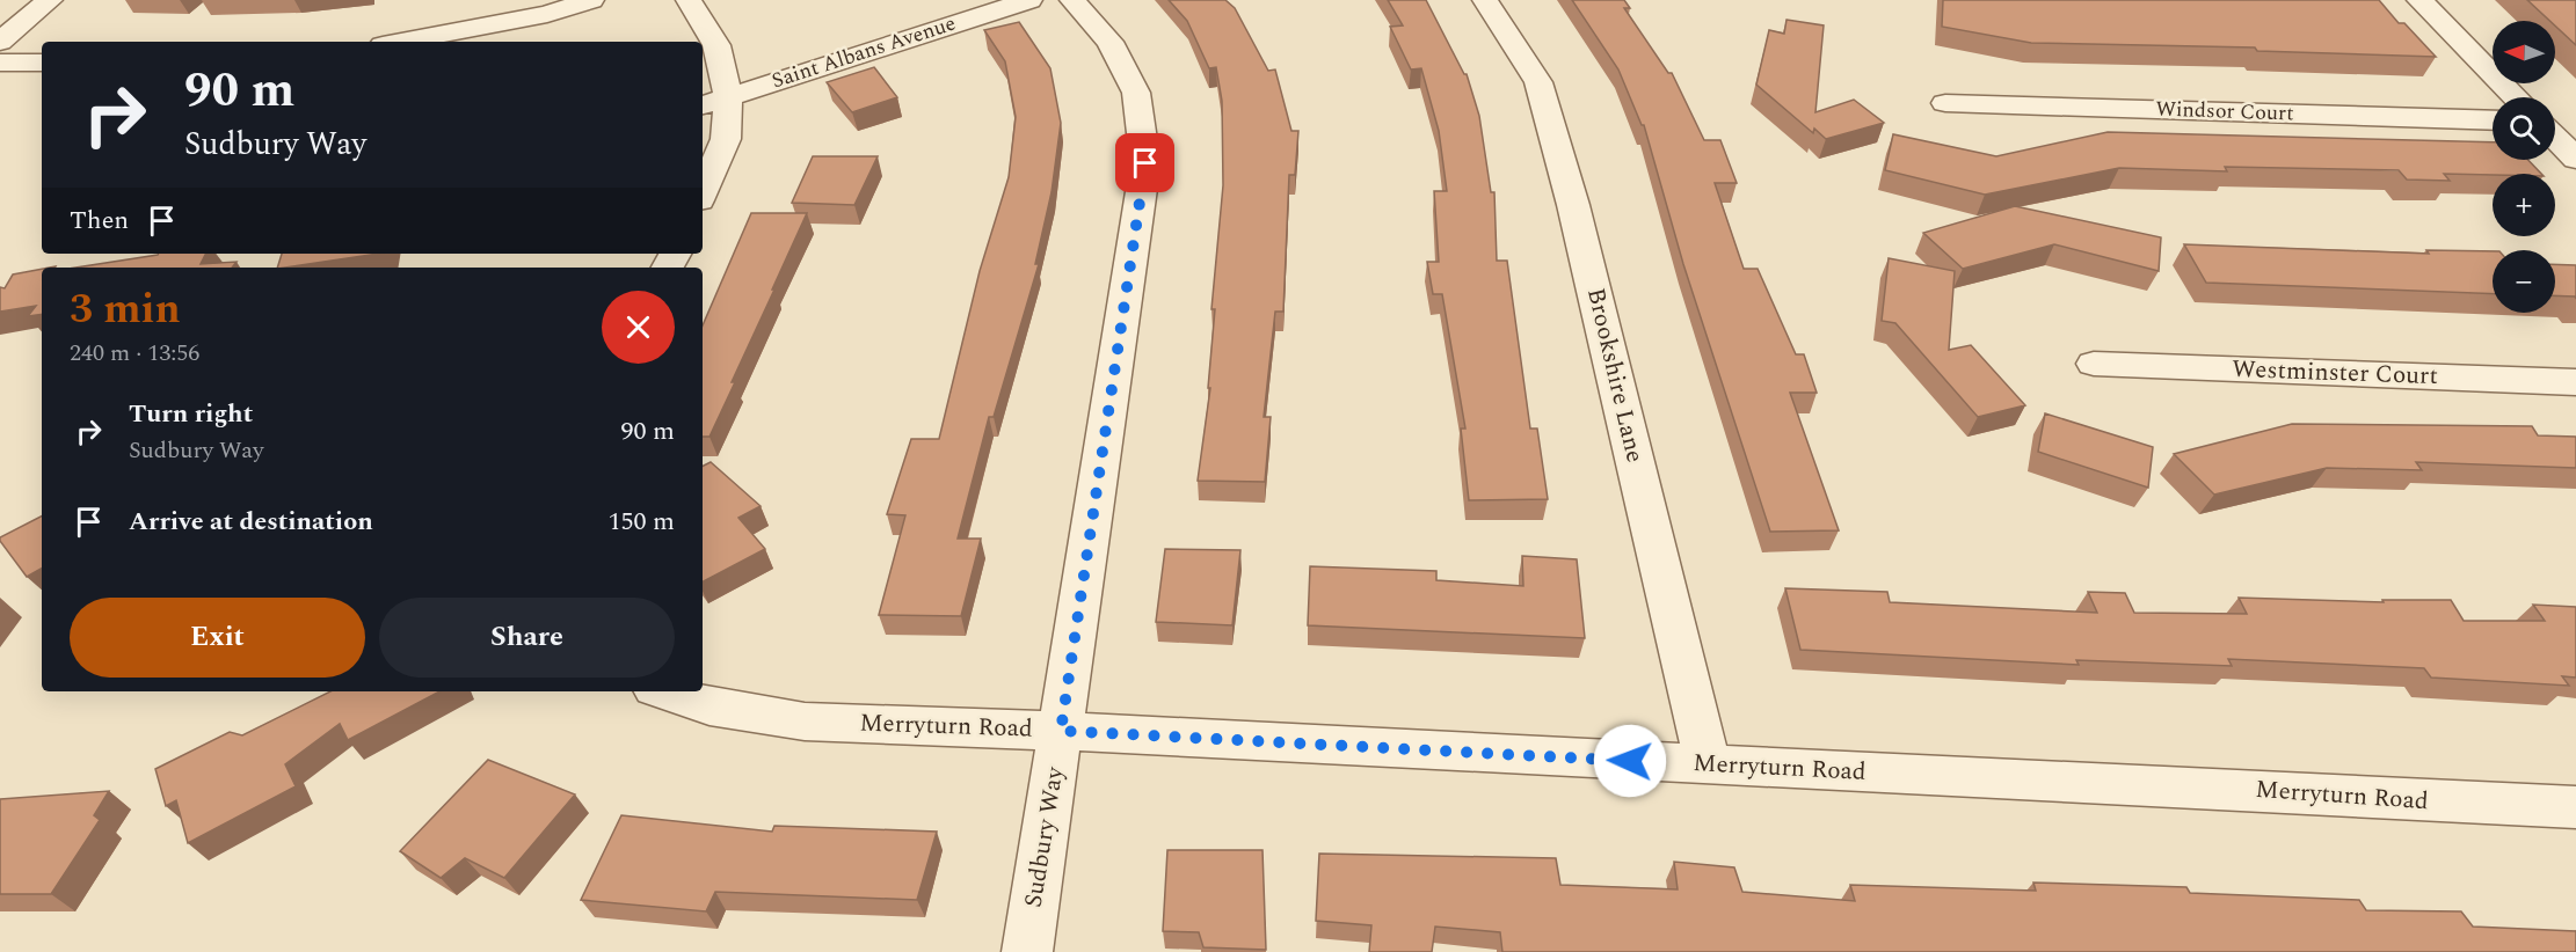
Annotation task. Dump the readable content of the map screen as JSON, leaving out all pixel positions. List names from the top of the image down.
{
  "streets": {
    "street": [
      "Saint Albans Avenue",
      "Windsor Court",
      "Westminster Court",
      "Brookshire Lane",
      "Merryturn Road",
      "Sudbury Way"
    ]
  },
  "crossings": [
    ["Brookshire Lane", "Merryturn Road"],
    ["Merryturn Road", "Sudbury Way"]
  ],
  "north": "left",
  "page": {
    "map_buttons": ["+", "−"],
    "turn": ["90 m", "Sudbury Way"],
    "then": "Then",
    "heading": ["3 min", "240 m · 13:56"],
    "list": [
      {
        "name": "Turn right",
        "note": "Sudbury Way",
        "value": "90 m"
      },
      {
        "name": "Arrive at destination",
        "value": "150 m"
      }
    ],
    "buttons": ["Exit", "Share"]
  }
}
